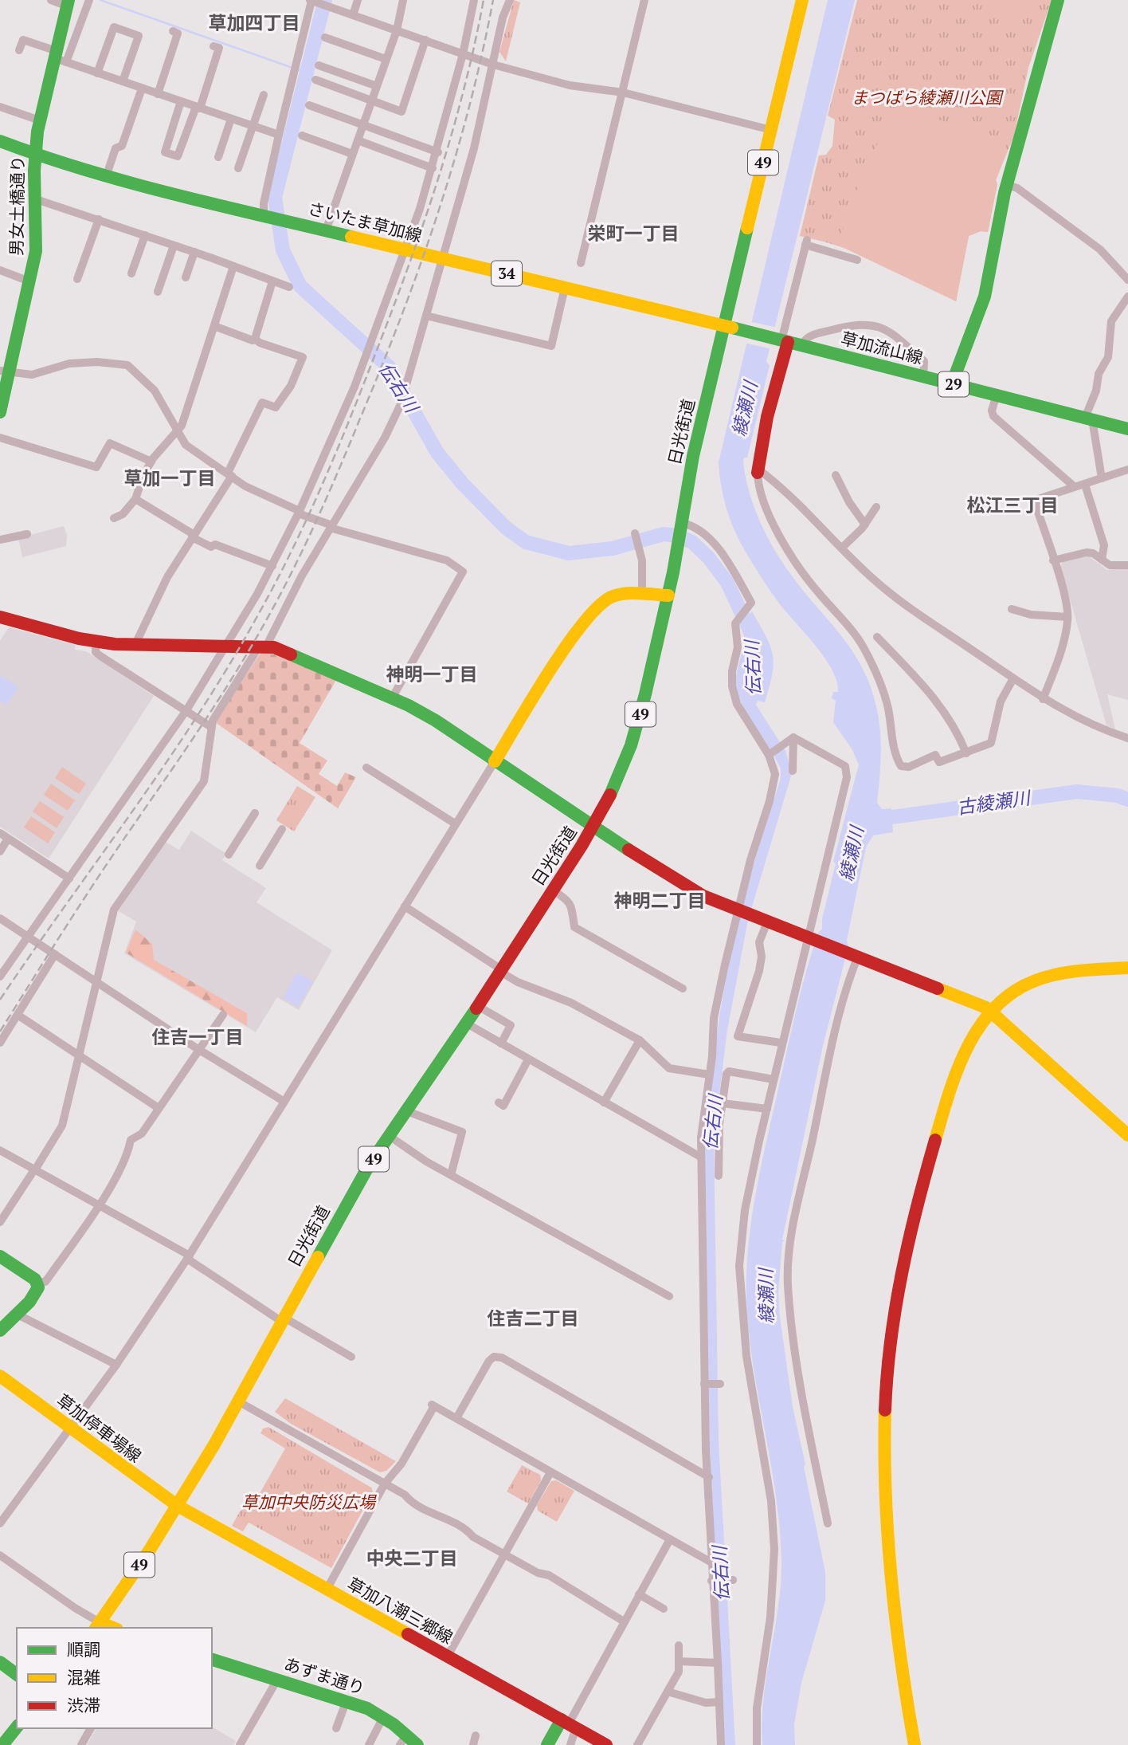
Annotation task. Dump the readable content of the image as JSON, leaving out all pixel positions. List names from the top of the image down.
{
  "streets": {
    "street": [
      "49",
      "男女土橋通り",
      "さいたま草加線",
      "34",
      "草加流山線",
      "29",
      "日光街道",
      "草加停車場線",
      "草加八潮三郷線",
      "あずま通り"
    ]
  },
  "crossings": [
    ["男女土橋通り", "さいたま草加線"],
    ["さいたま草加線", "草加流山線"],
    ["さいたま草加線", "日光街道"],
    ["草加流山線", "日光街道"],
    ["日光街道", "草加停車場線"],
    ["日光街道", "草加八潮三郷線"],
    ["草加停車場線", "草加八潮三郷線"]
  ],
  "districts": [
    "草加四丁目",
    "栄町一丁目",
    "草加一丁目",
    "松江三丁目",
    "神明一丁目",
    "神明二丁目",
    "住吉一丁目",
    "住吉二丁目",
    "中央二丁目"
  ],
  "water": ["伝右川", "綾瀬川", "古綾瀬川"],
  "parks": ["まつばら綾瀬川公園", "草加中央防災広場"],
  "legend": ["順調", "混雑", "渋滞"]
}
